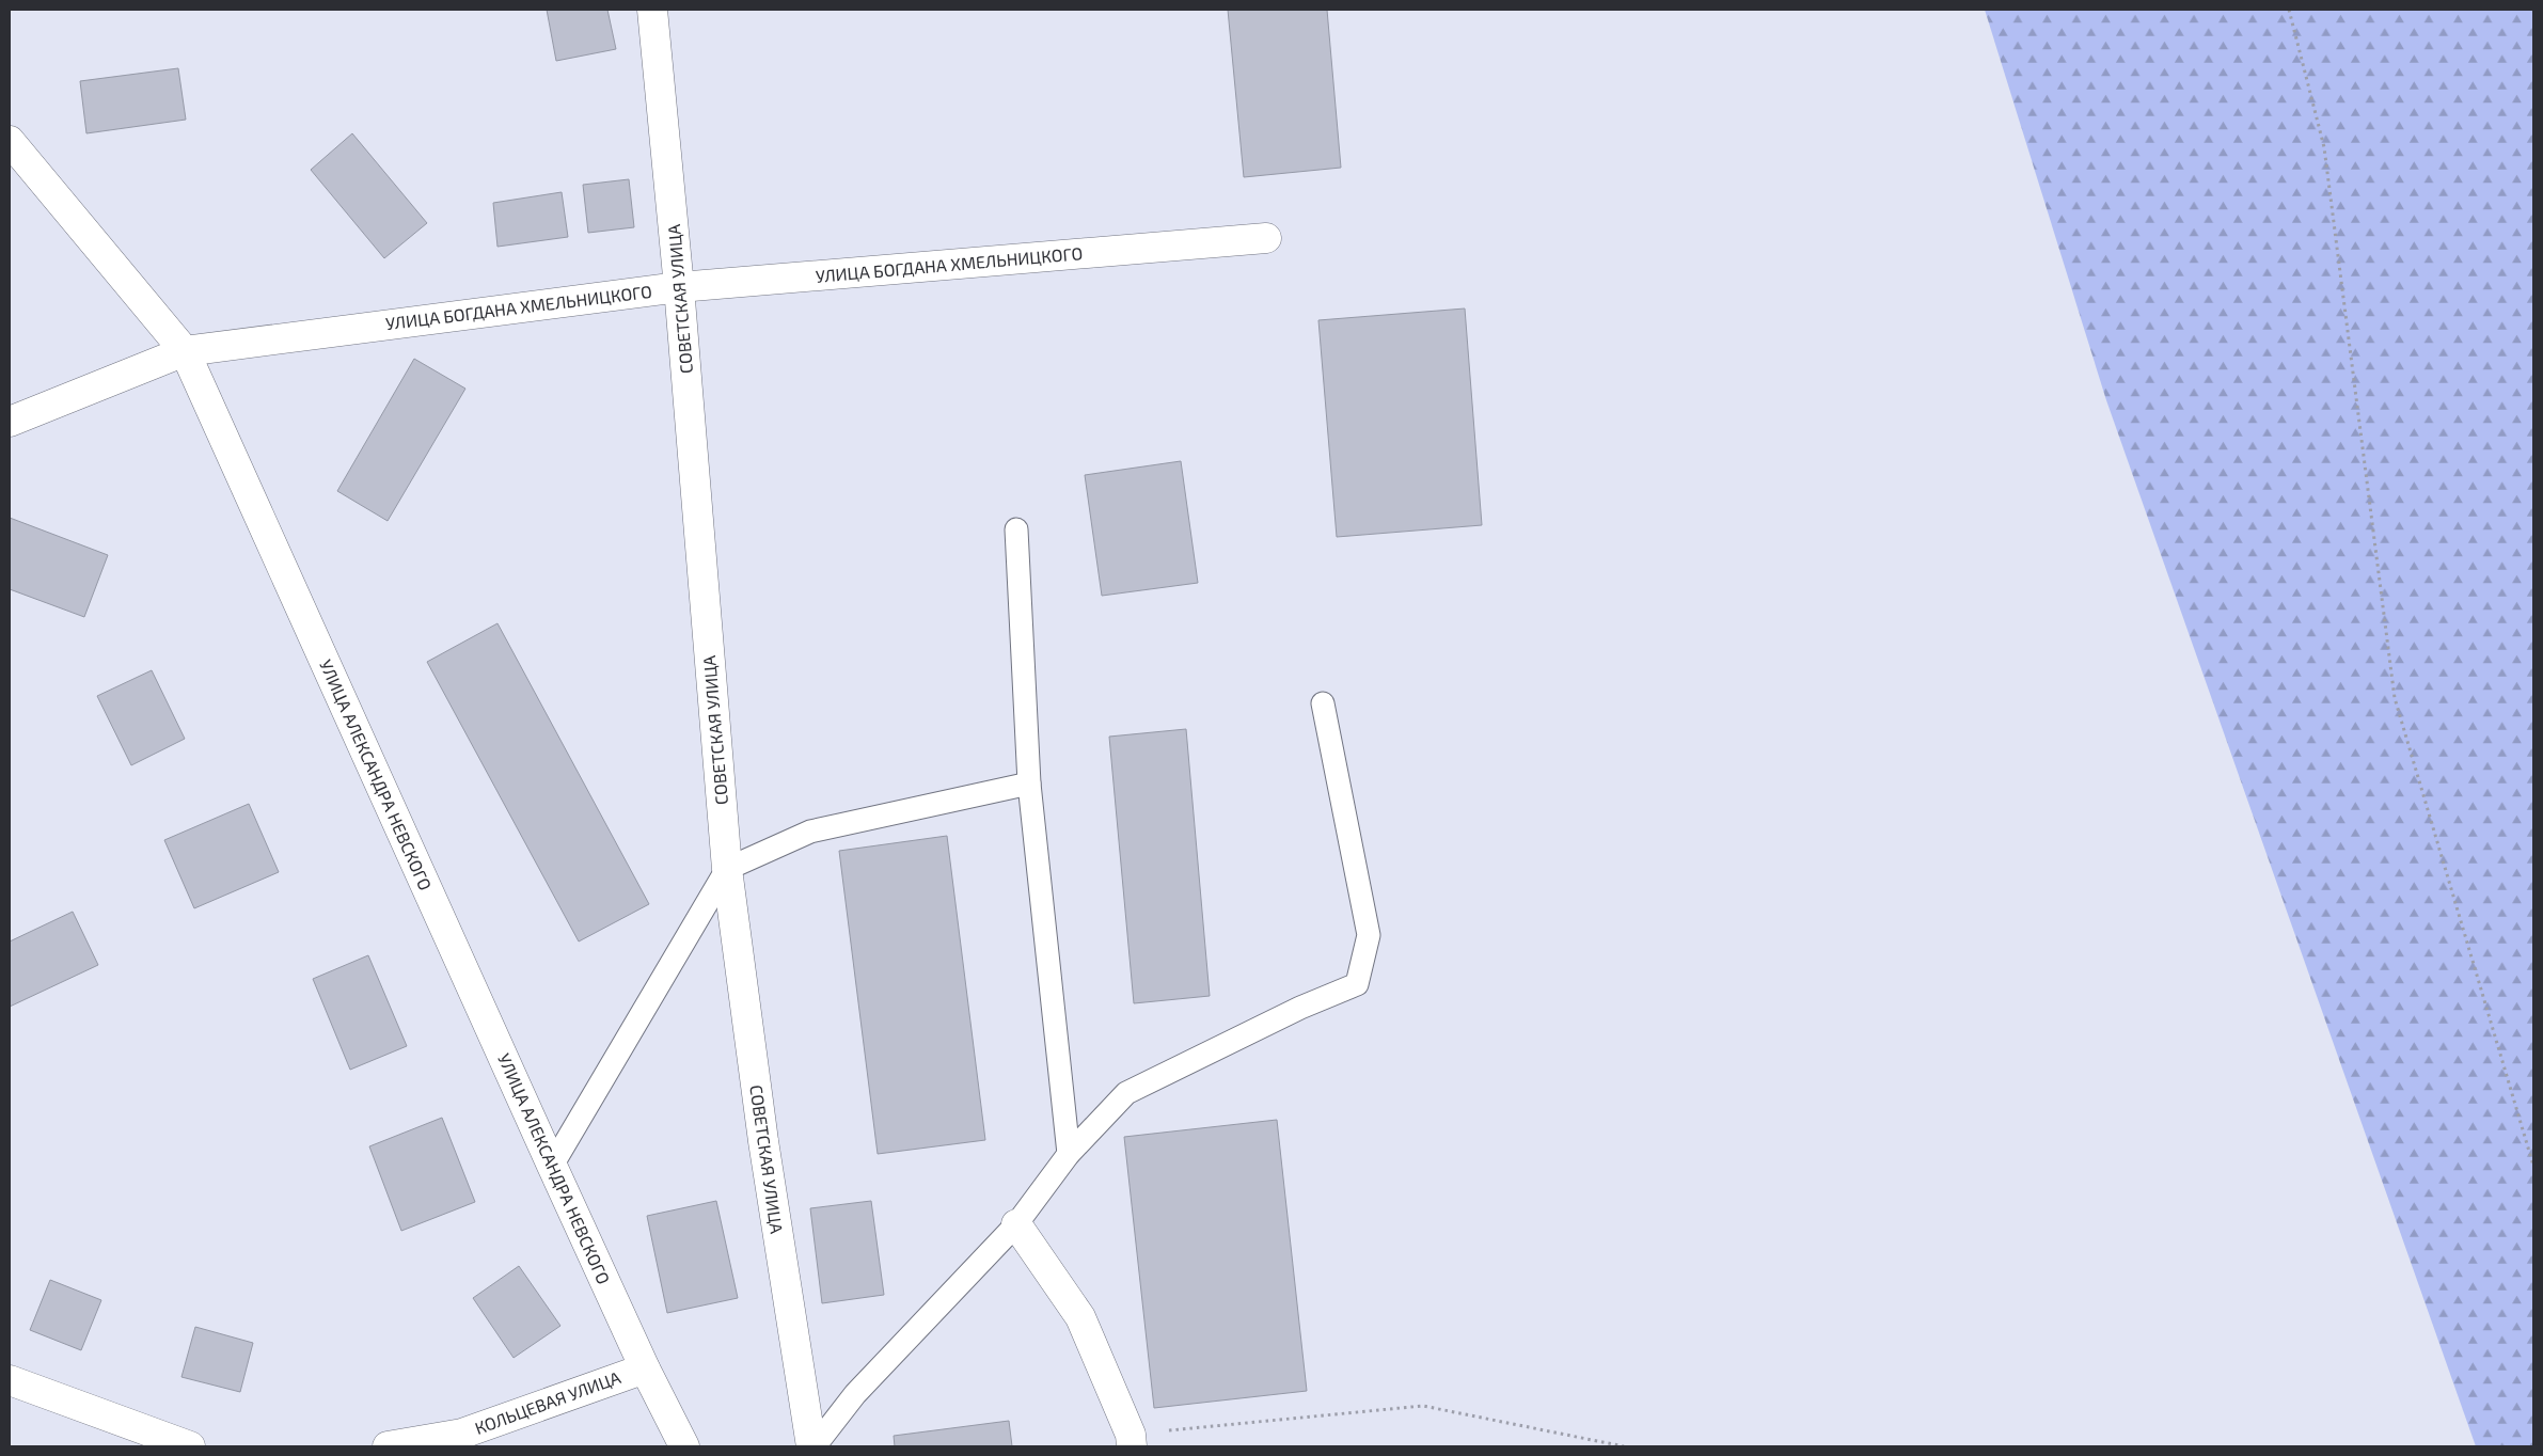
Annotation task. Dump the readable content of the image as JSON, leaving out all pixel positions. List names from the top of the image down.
{
  "streets": {
    "street": [
      "УЛИЦА БОГДАНА ХМЕЛЬНИЦКОГО",
      "СОВЕТСКАЯ УЛИЦА",
      "УЛИЦА АЛЕКСАНДРА НЕВСКОГО",
      "КОЛЬЦЕВАЯ УЛИЦА"
    ]
  },
  "crossings": [
    ["УЛИЦА БОГДАНА ХМЕЛЬНИЦКОГО", "СОВЕТСКАЯ УЛИЦА"],
    ["УЛИЦА БОГДАНА ХМЕЛЬНИЦКОГО", "УЛИЦА АЛЕКСАНДРА НЕВСКОГО"],
    ["УЛИЦА АЛЕКСАНДРА НЕВСКОГО", "КОЛЬЦЕВАЯ УЛИЦА"]
  ]
}
